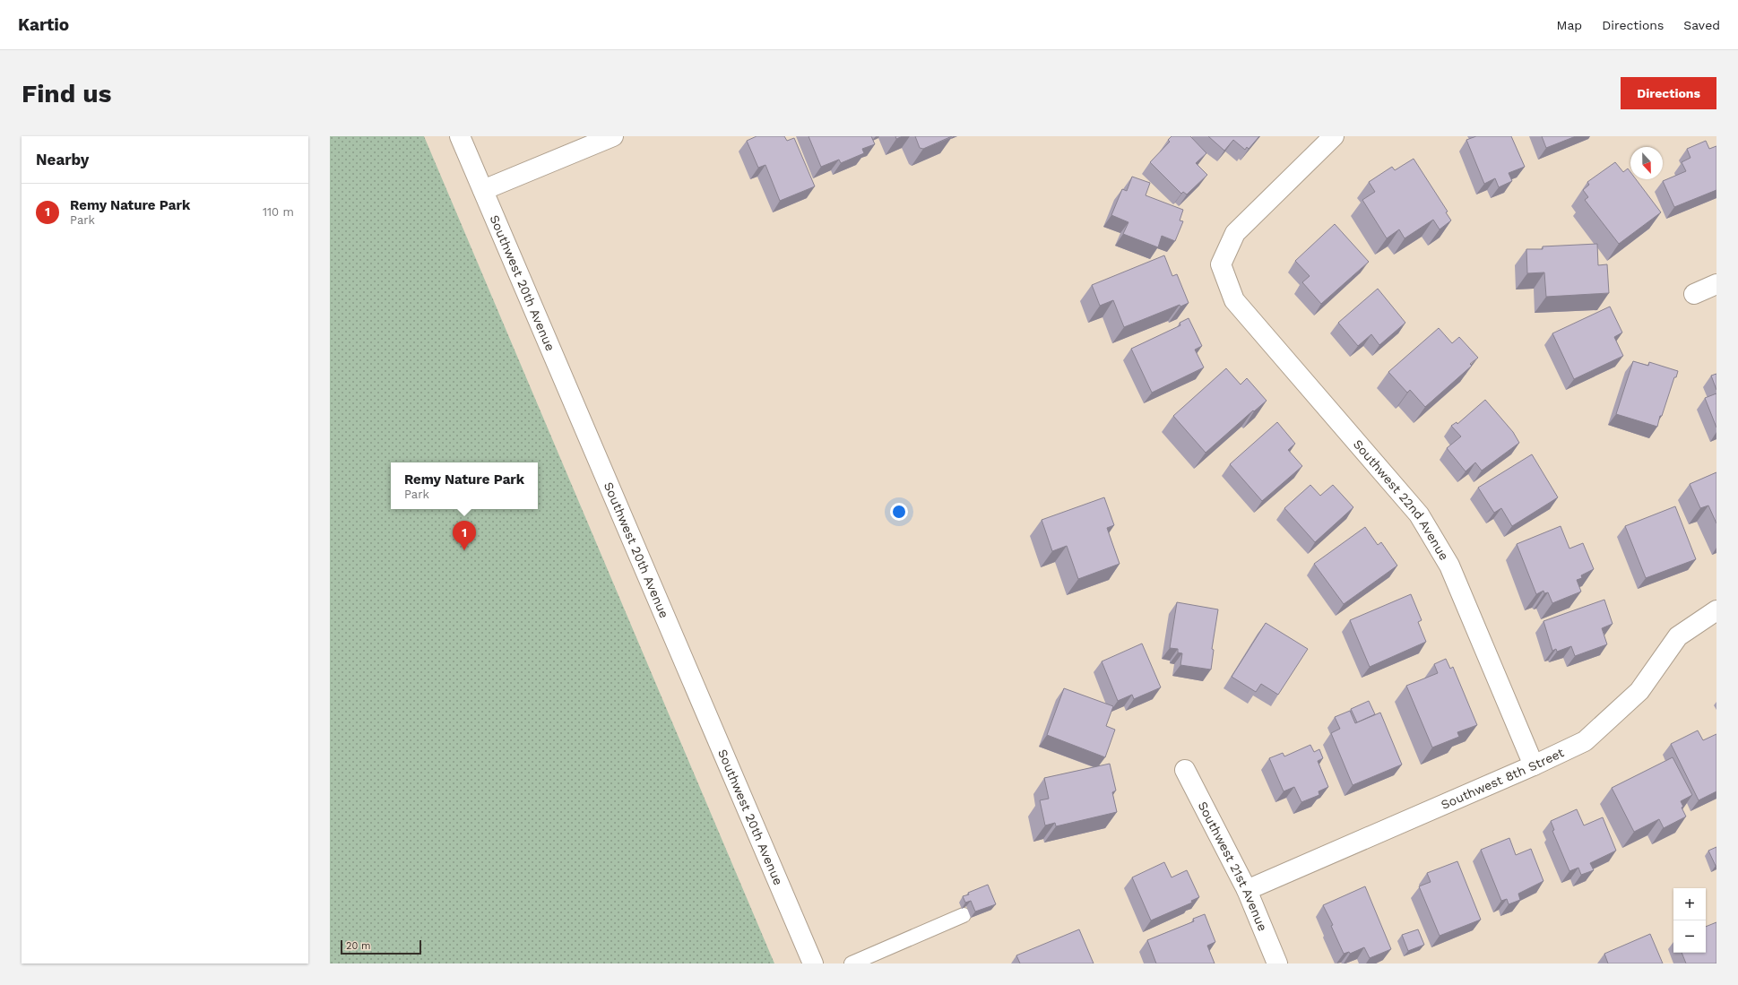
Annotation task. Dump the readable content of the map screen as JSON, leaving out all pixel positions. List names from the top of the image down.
{
  "streets": {
    "street": [
      "Southwest 20th Avenue",
      "Southwest 22nd Avenue",
      "Southwest 8th Street",
      "Southwest 21st Avenue"
    ]
  },
  "crossings": [
    ["Southwest 22nd Avenue", "Southwest 8th Street"],
    ["Southwest 8th Street", "Southwest 21st Avenue"]
  ],
  "scale_bar": "20 m",
  "north": "bottom",
  "page": {
    "header": "Kartio",
    "nav": ["Map", "Directions", "Saved"],
    "buttons": "Directions",
    "title": "Find us",
    "heading": "Nearby",
    "list": [
      {
        "mark": "1",
        "name": "Remy Nature Park",
        "note": "Park",
        "value": "110 m"
      }
    ],
    "popup": ["Remy Nature Park", "Park"],
    "pins": "1",
    "map_buttons": ["+", "−"],
    "scale": "20 m"
  }
}
